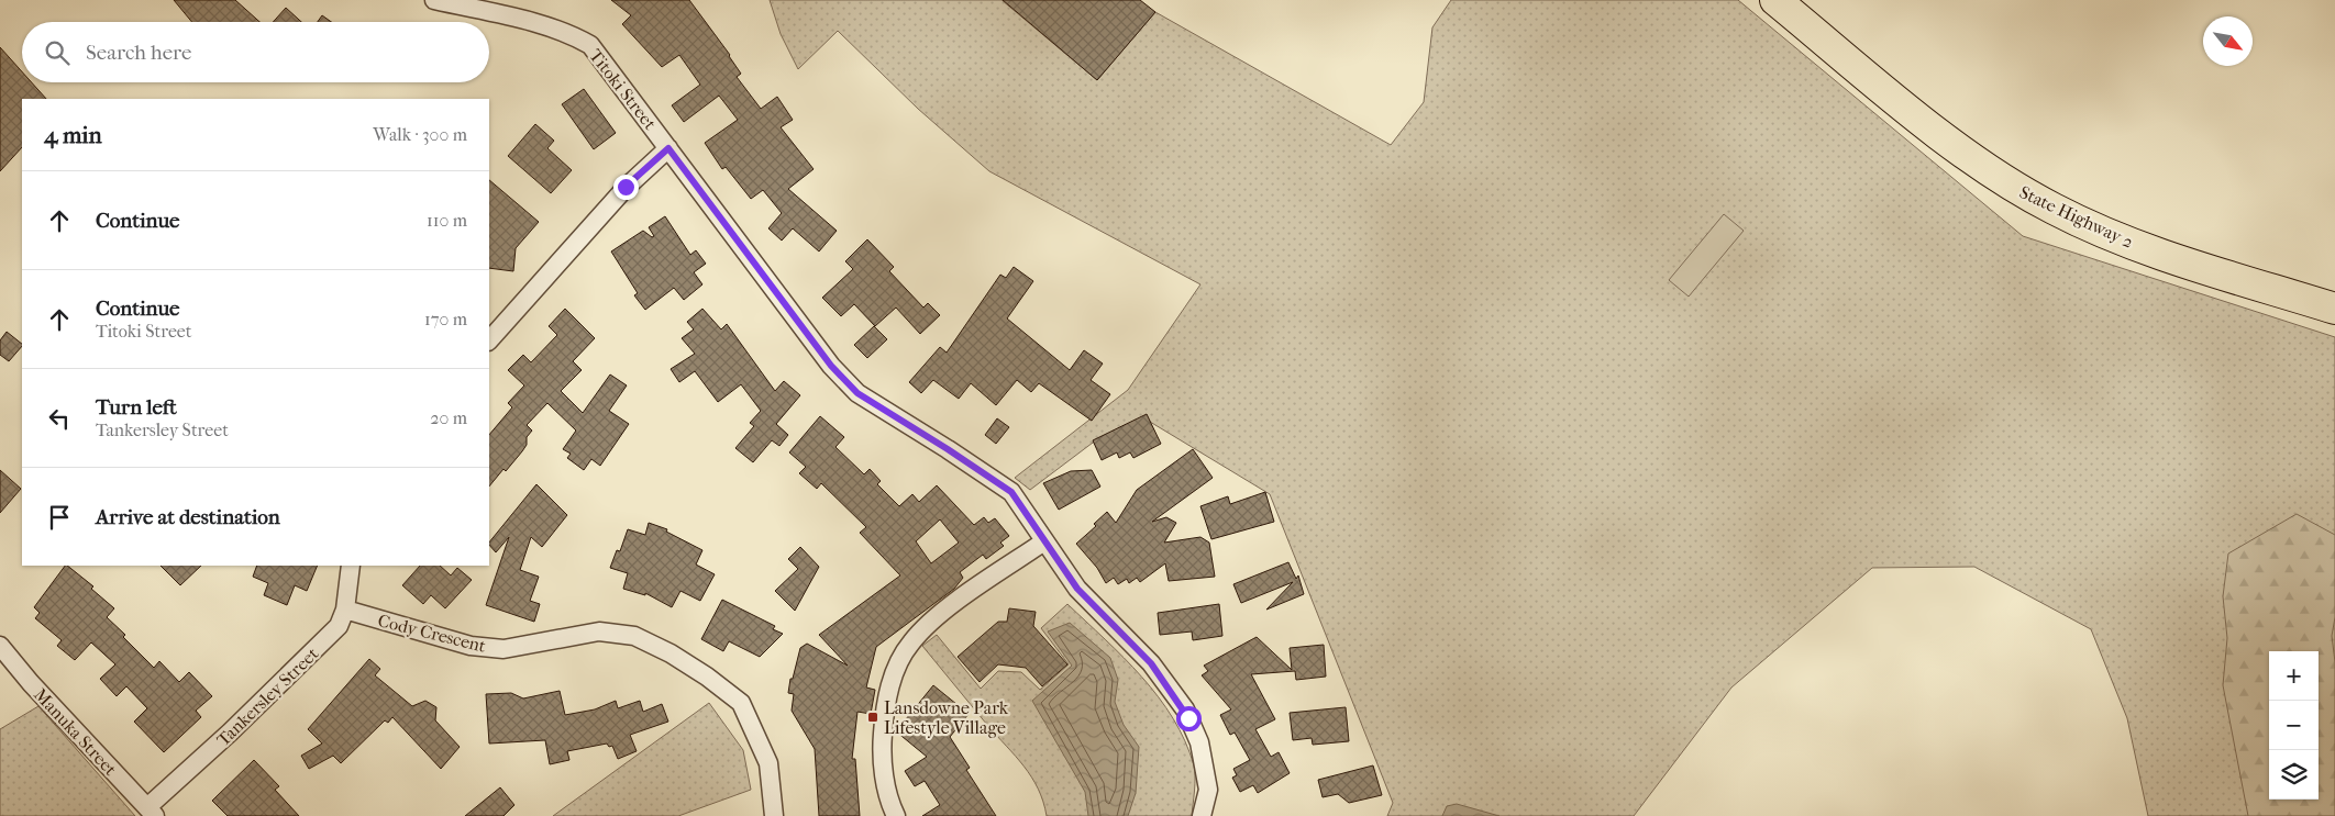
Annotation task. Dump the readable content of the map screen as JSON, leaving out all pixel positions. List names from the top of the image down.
{
  "streets": {
    "highway": ["State Highway 2"],
    "street": [
      "Titoki Street",
      "Cody Crescent",
      "Tankersley Street",
      "Manuka Street"
    ]
  },
  "crossings": [
    ["Cody Crescent", "Tankersley Street"],
    ["Tankersley Street", "Manuka Street"]
  ],
  "places": {
    "transit": ["Lansdowne Park Lifestyle Village"]
  },
  "north": "bottom right",
  "page": {
    "search": "Search here",
    "heading": ["4 min", "Walk · 300 m"],
    "list": [
      ["Continue", "110 m"],
      ["Continue", "Titoki Street", "170 m"],
      ["Turn left", "Tankersley Street", "20 m"],
      "Arrive at destination"
    ],
    "map_buttons": ["+", "−"]
  }
}
